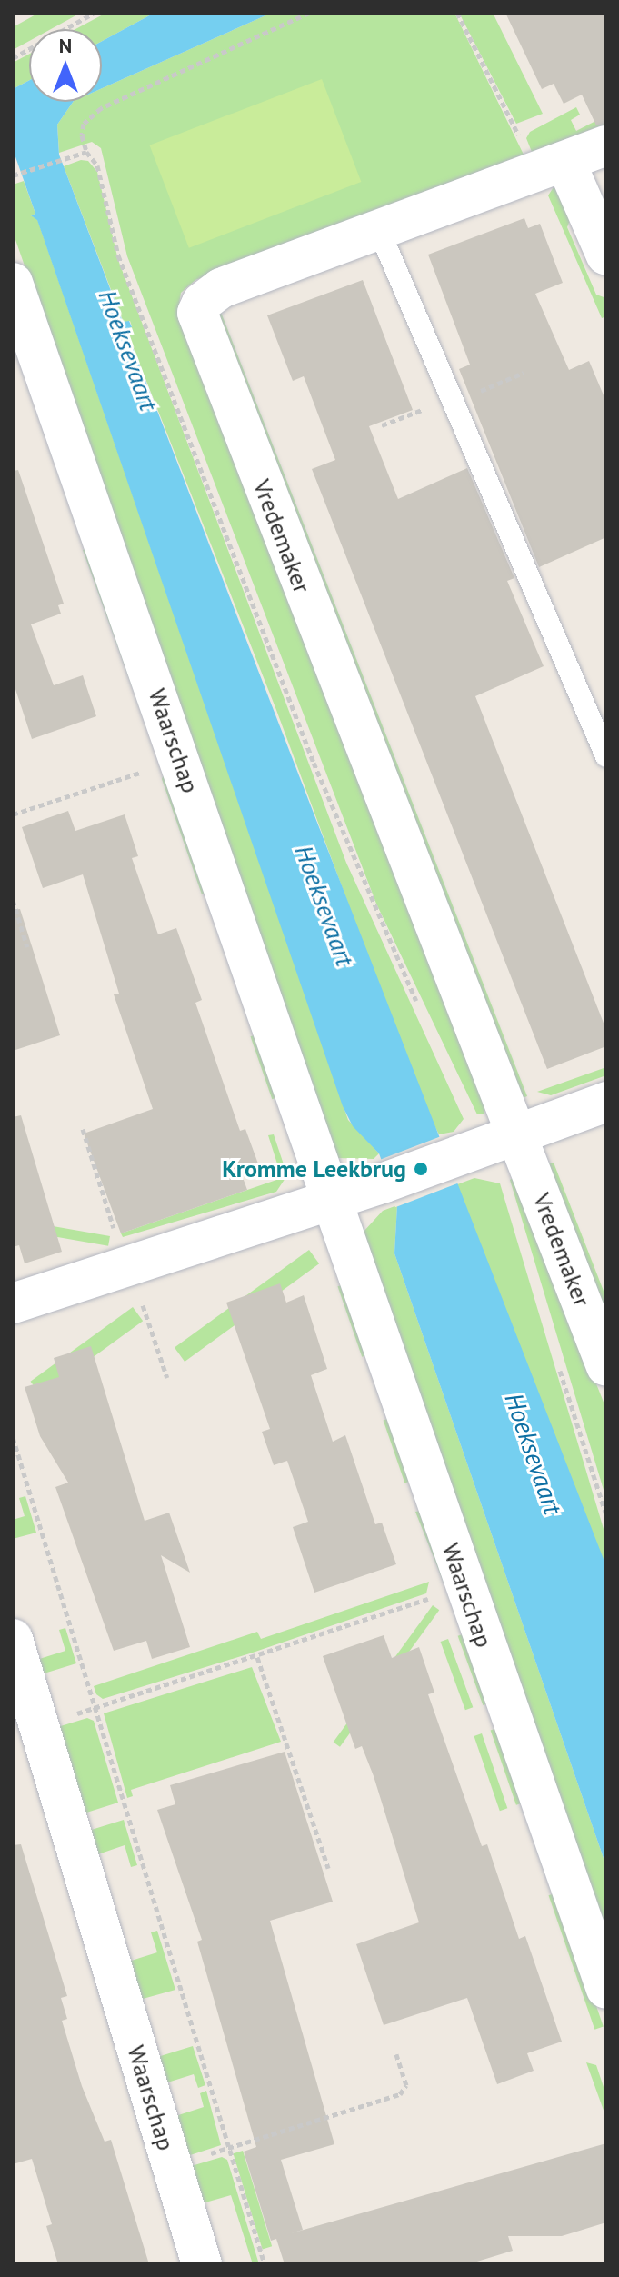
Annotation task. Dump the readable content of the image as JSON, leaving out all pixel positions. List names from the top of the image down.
{
  "streets": {
    "street": ["Vredemaker", "Waarschap"]
  },
  "water": ["Hoeksevaart"],
  "places": ["Kromme Leekbrug"],
  "north": "top"
}
